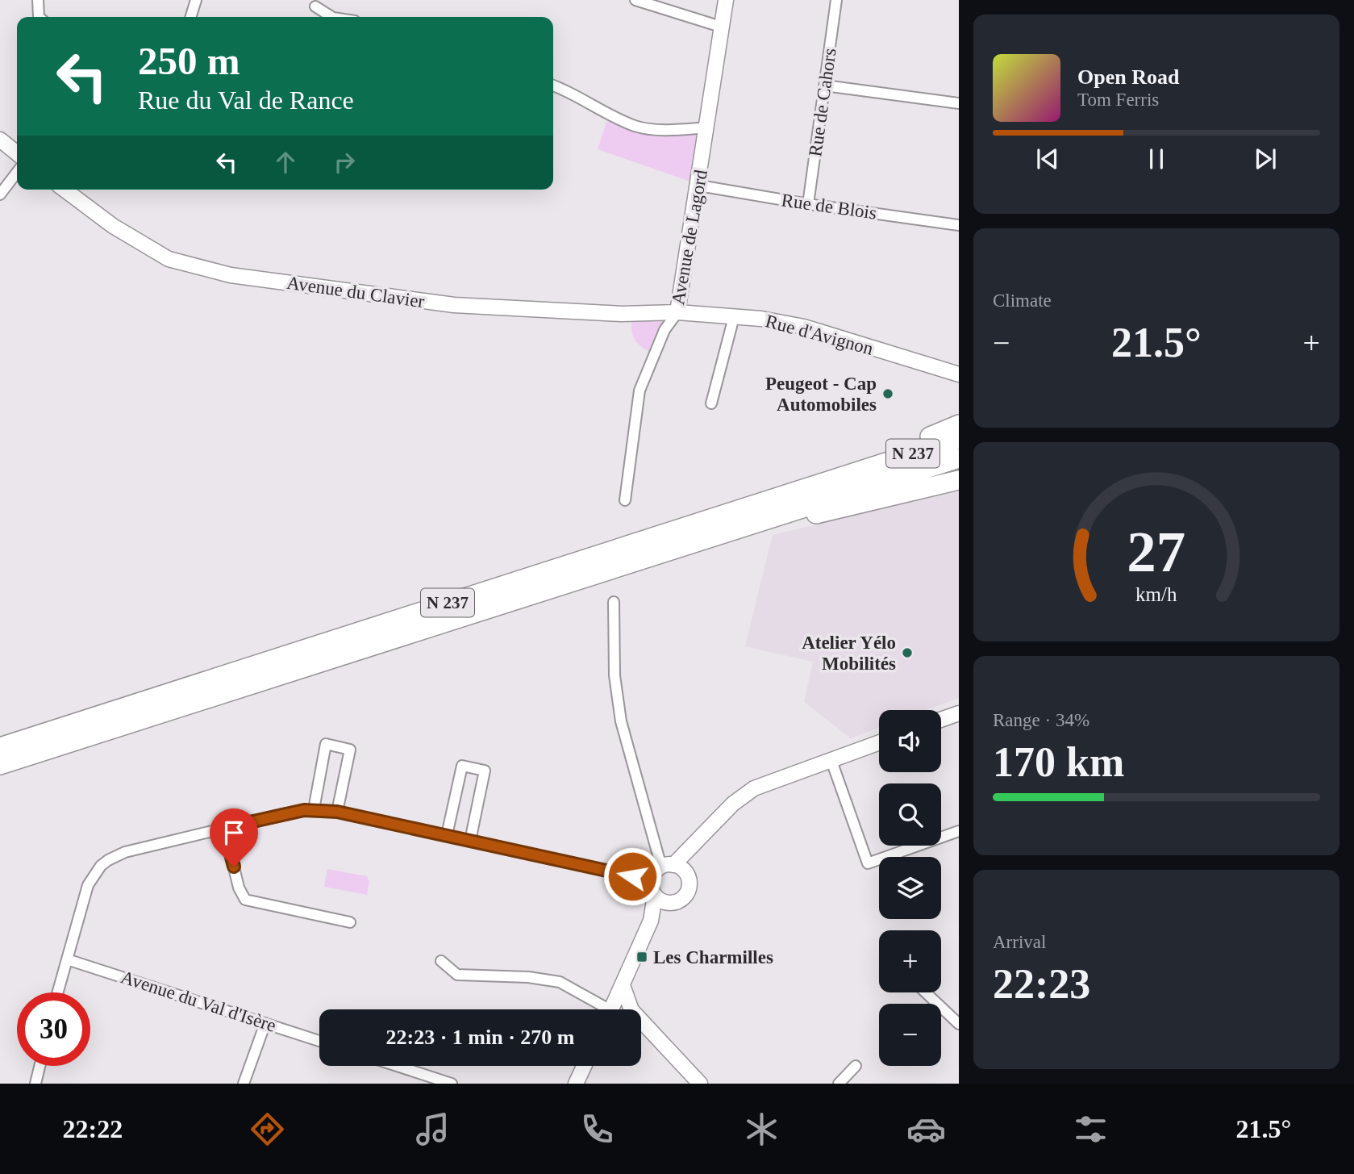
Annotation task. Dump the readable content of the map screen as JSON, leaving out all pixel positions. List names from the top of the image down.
{
  "streets": {
    "highway": ["N 237"],
    "street": [
      "Rue de Cahors",
      "Rue de Blois",
      "Avenue de Lagord",
      "Avenue du Clavier",
      "Rue d'Avignon",
      "Avenue du Val d'Isère"
    ]
  },
  "crossings": [
    ["Rue de Cahors", "Rue de Blois"],
    ["Rue de Blois", "Avenue de Lagord"],
    ["Avenue de Lagord", "Avenue du Clavier"],
    ["Avenue de Lagord", "Rue d'Avignon"],
    ["Avenue du Clavier", "Rue d'Avignon"]
  ],
  "places": {
    "other": ["Peugeot - Cap Automobiles", "Atelier Yélo Mobilités"],
    "transit": ["Les Charmilles"]
  },
  "page": {
    "turn": ["250 m", "Rue du Val de Rance"],
    "song": ["Open Road", "Tom Ferris"],
    "tile": [
      "Climate",
      ["Range · 34%", "170 km"],
      ["Arrival", "22:23"]
    ],
    "heat": ["−", "21.5°", "+"],
    "map_buttons": ["+", "−"],
    "limit": "30",
    "trip": "22:23 · 1 min · 270 m",
    "tabs": ["22:22", "21.5°"],
    "gauge": ["27", "km/h"]
  }
}
